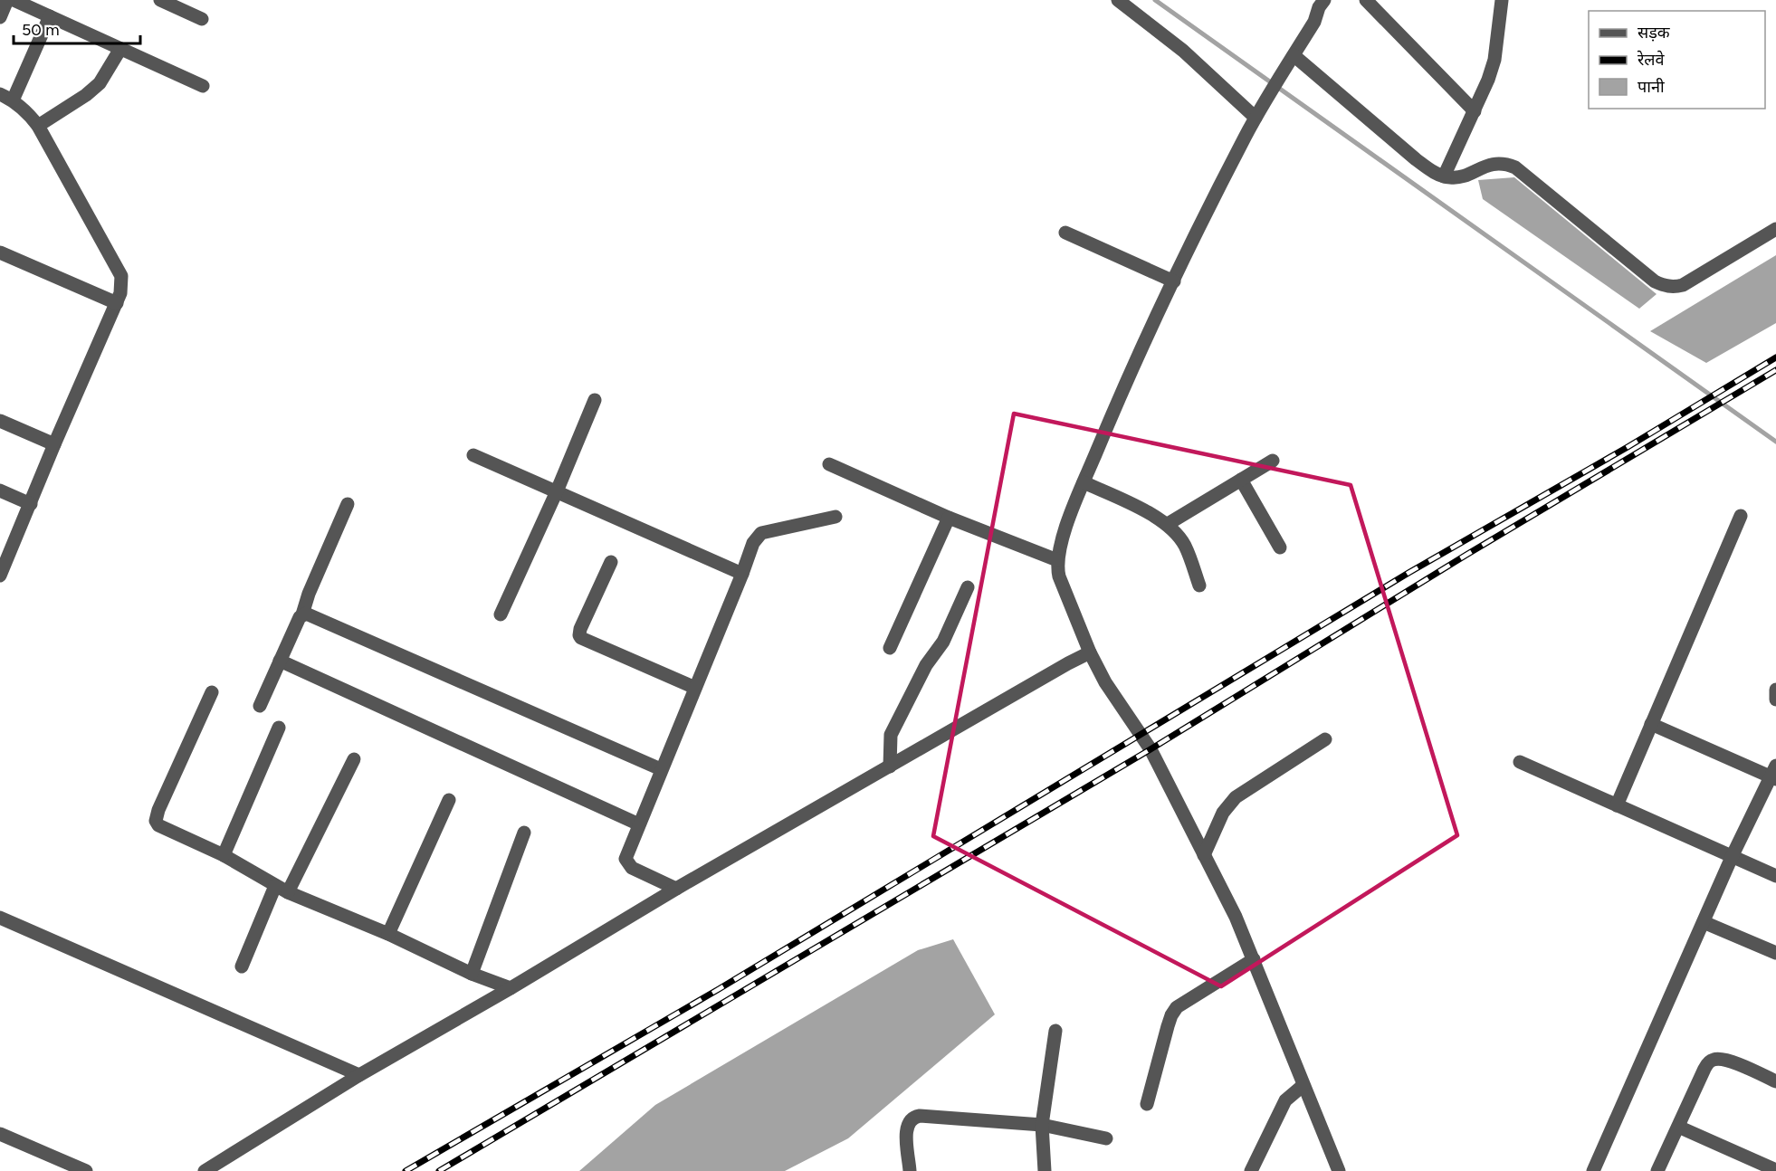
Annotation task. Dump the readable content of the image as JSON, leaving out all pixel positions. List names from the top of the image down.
{
  "legend": ["सड़क", "रेलवे", "पानी"],
  "scale_bar": "50 m"
}
